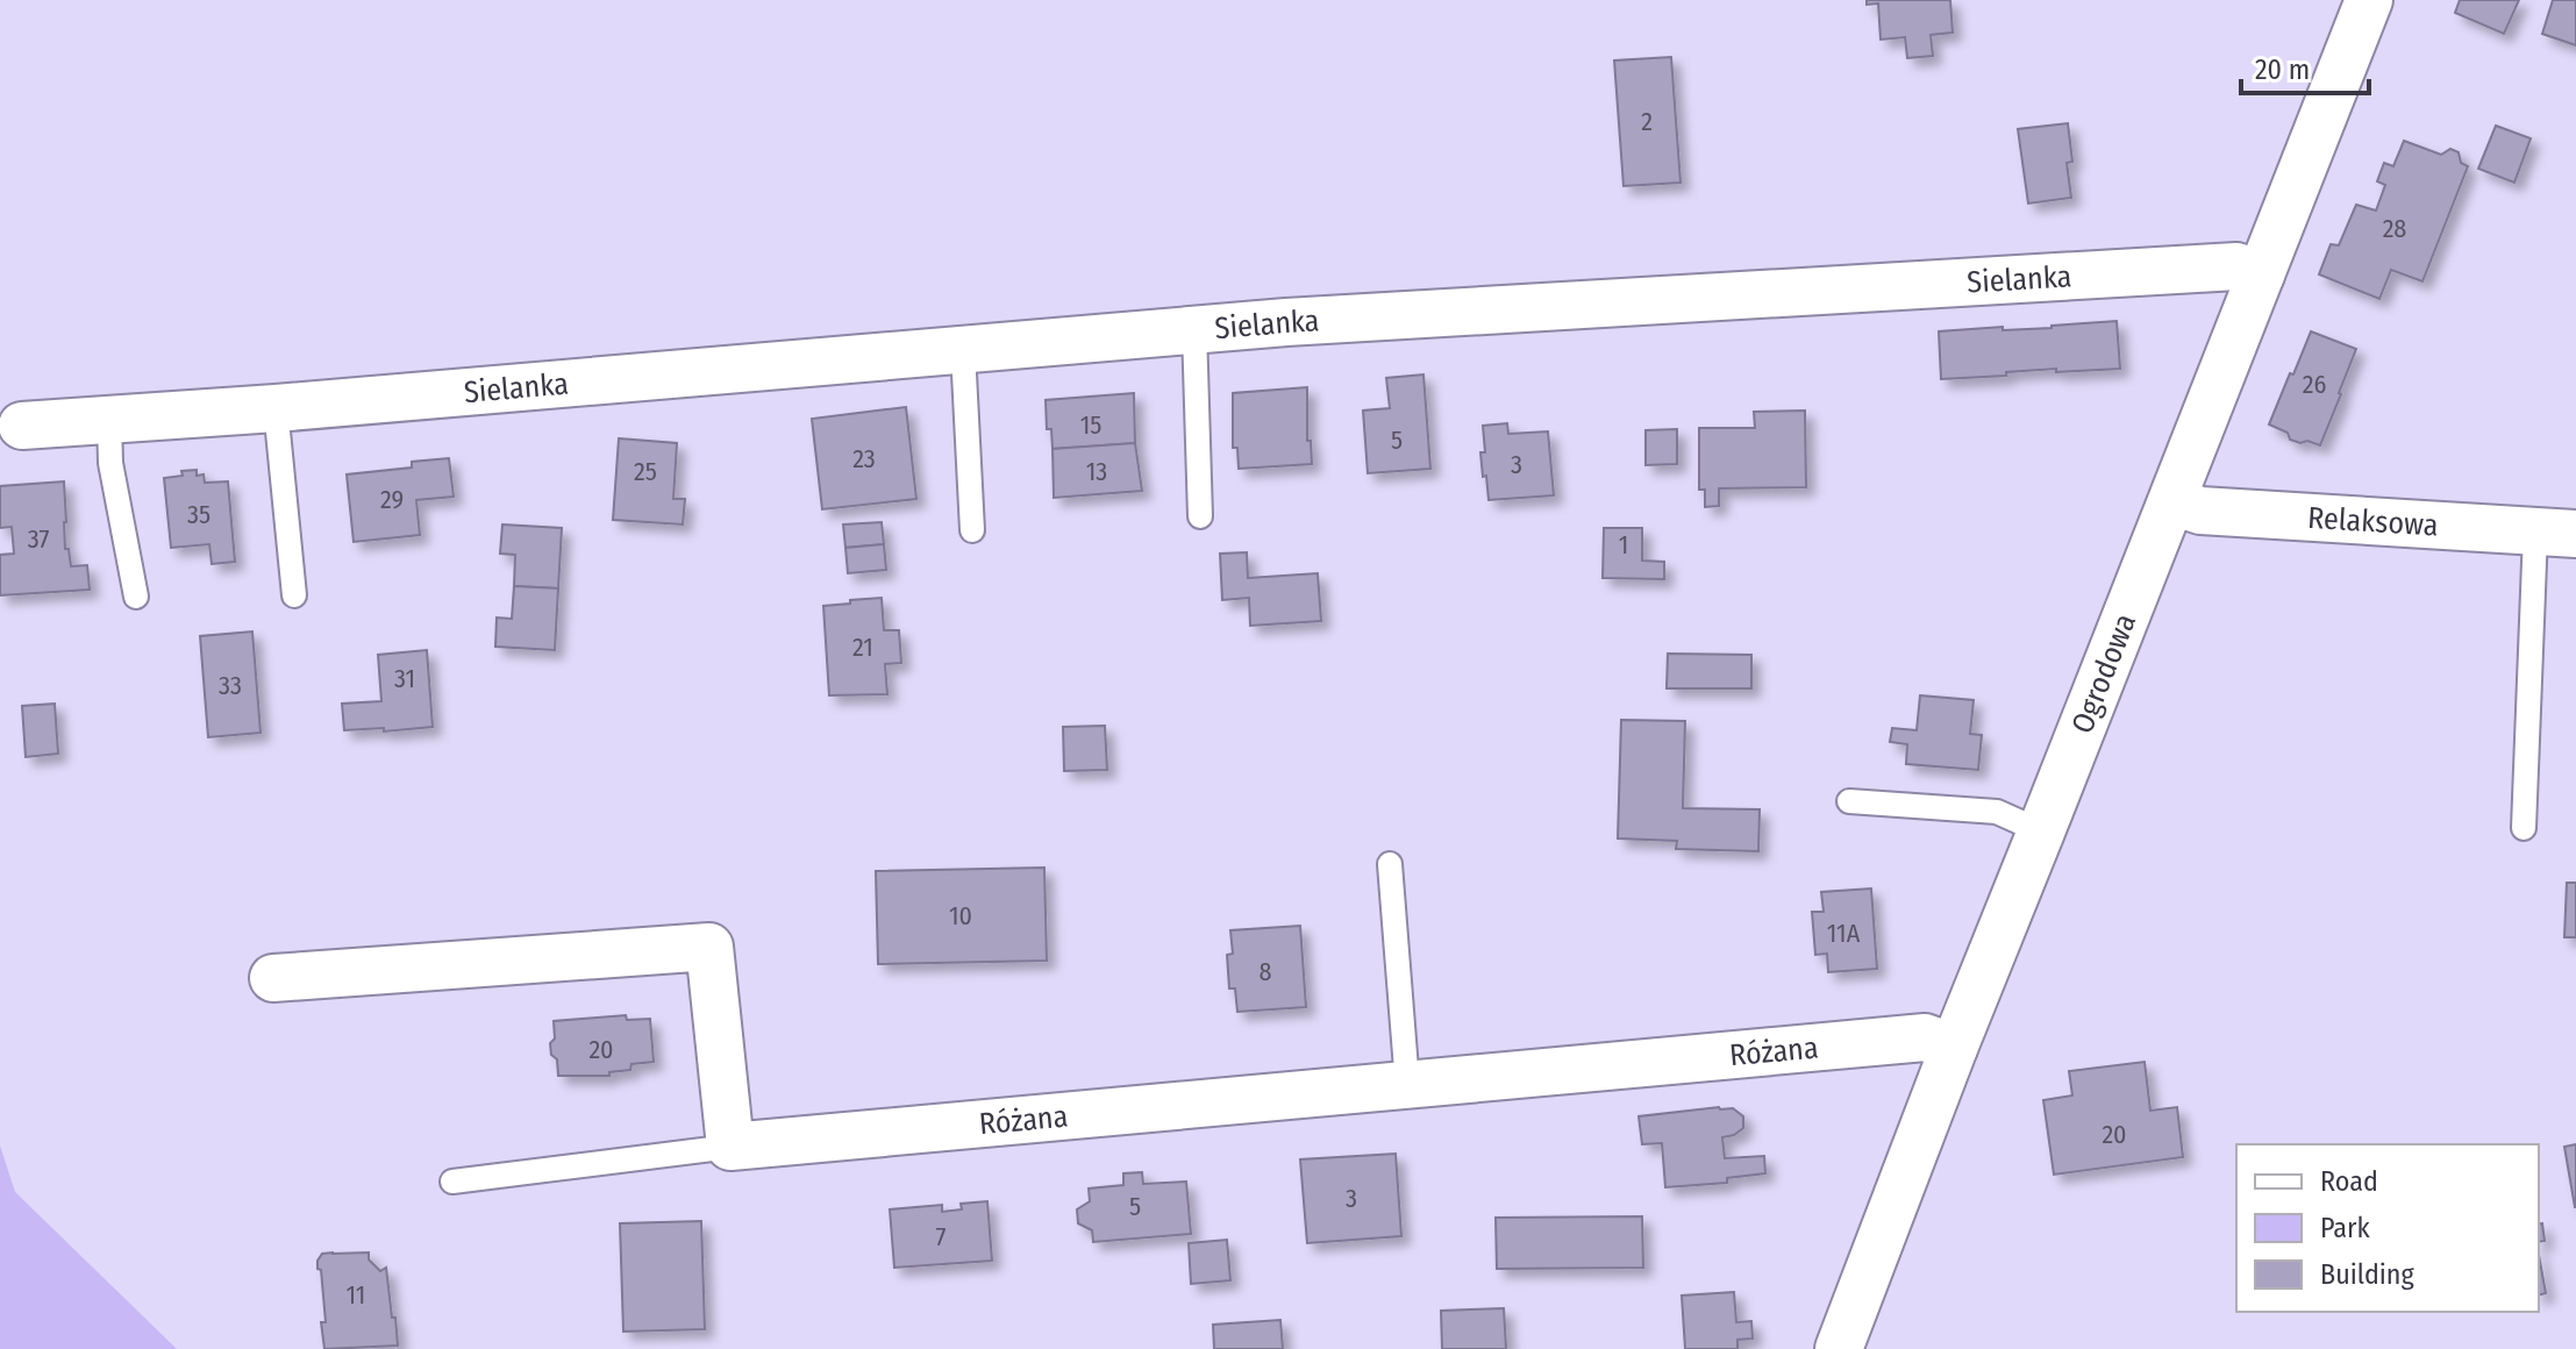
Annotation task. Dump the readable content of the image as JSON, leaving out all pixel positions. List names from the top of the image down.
{
  "streets": {
    "street": [
      "Sielanka",
      "Relaksowa",
      "Ogrodowa",
      "Różana"
    ]
  },
  "crossings": [
    ["Sielanka", "Ogrodowa"],
    ["Relaksowa", "Ogrodowa"],
    ["Ogrodowa", "Różana"]
  ],
  "house_numbers": [
    "2",
    "28",
    "26",
    "15",
    "5",
    "23",
    "3",
    "25",
    "13",
    "29",
    "35",
    "37",
    "1",
    "21",
    "31",
    "33",
    "10",
    "11A",
    "8",
    "20",
    "20",
    "3",
    "5",
    "7",
    "11"
  ],
  "legend": ["Road", "Park", "Building"],
  "scale_bar": "20 m"
}
